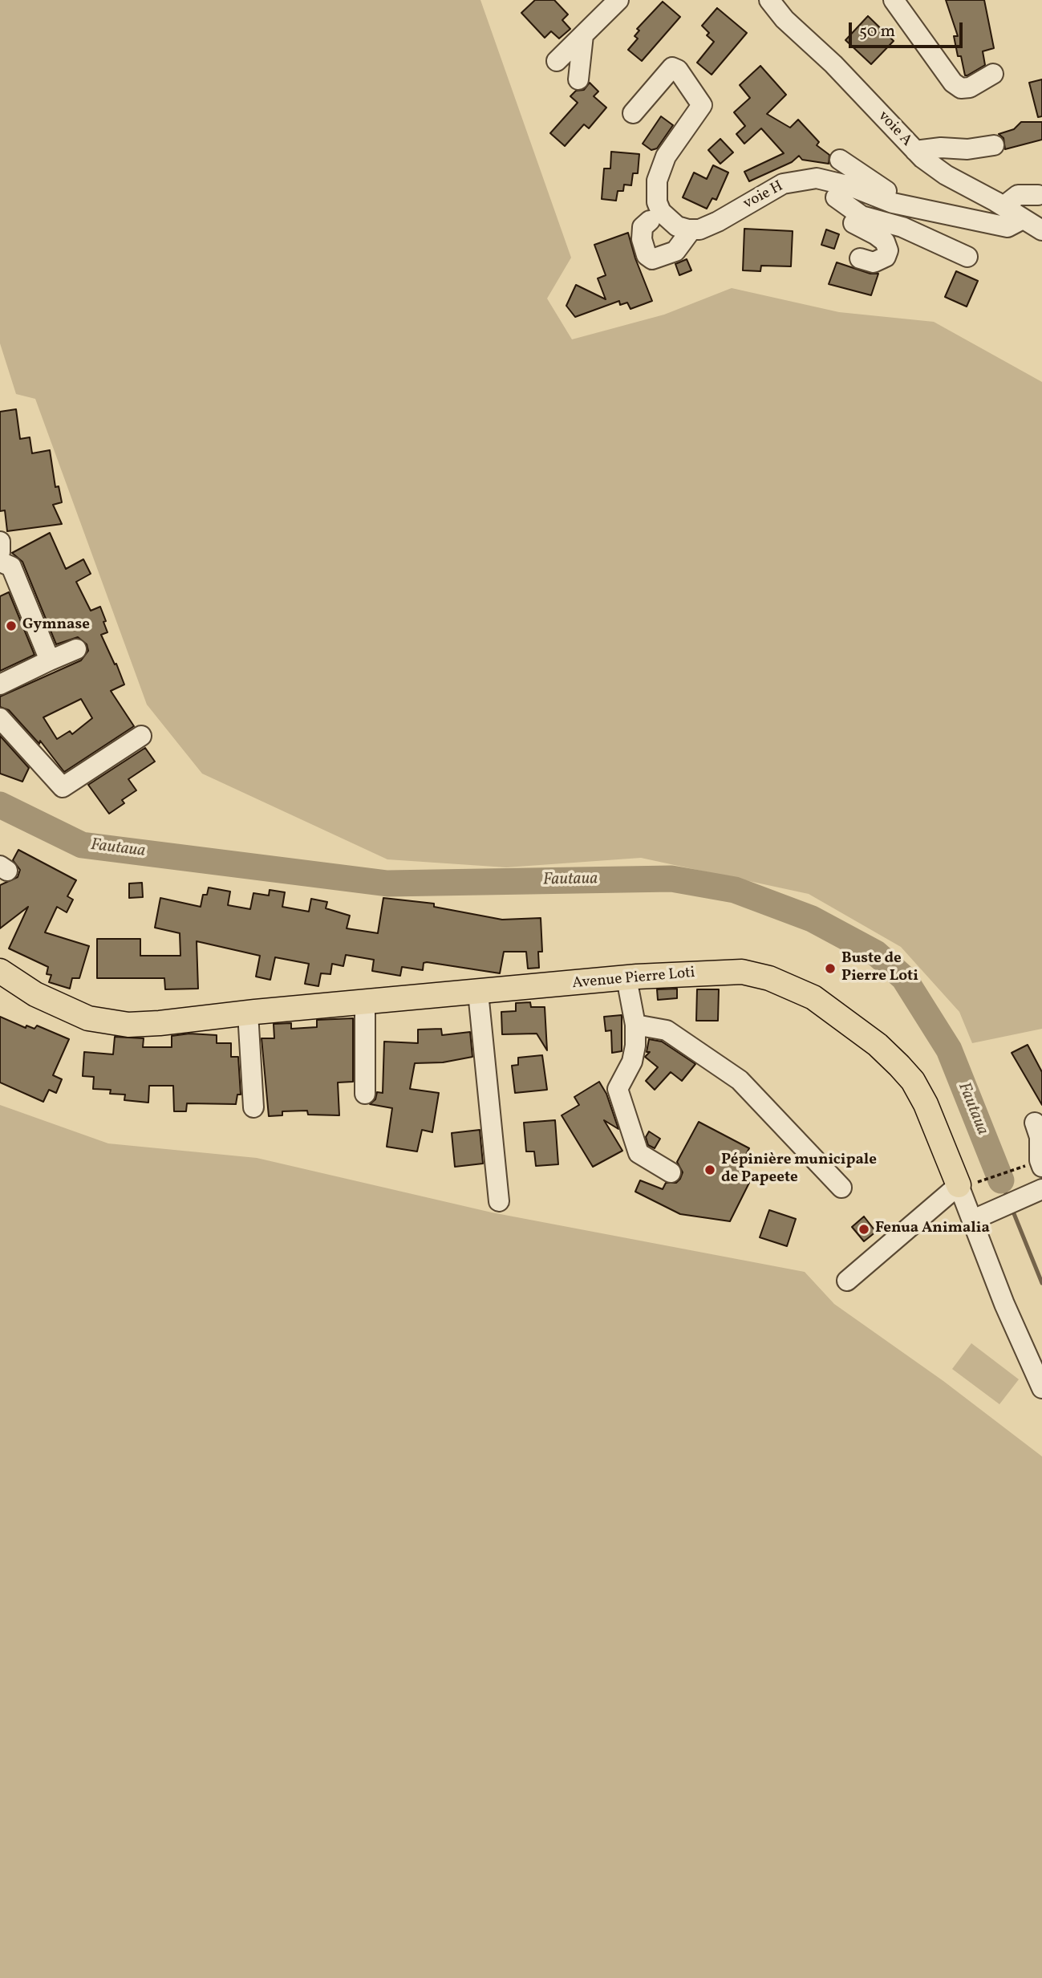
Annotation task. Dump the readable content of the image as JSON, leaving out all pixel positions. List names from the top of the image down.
{
  "streets": {
    "main road": ["Avenue Pierre Loti"],
    "street": ["voie A", "voie H"]
  },
  "crossings": [
    ["voie A", "voie H"]
  ],
  "water": ["Fautaua"],
  "places": [
    "Gymnase",
    "Buste de Pierre Loti",
    "Pépinière municipale de Papeete",
    "Fenua Animalia"
  ],
  "scale_bar": "50 m"
}
